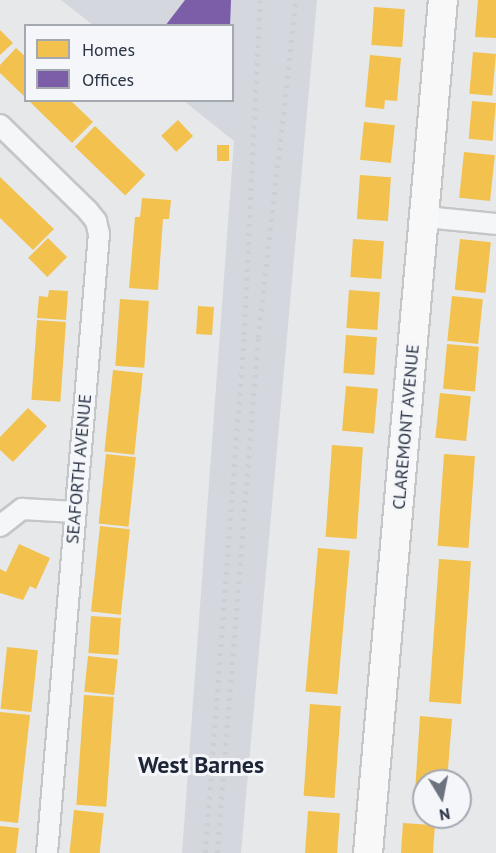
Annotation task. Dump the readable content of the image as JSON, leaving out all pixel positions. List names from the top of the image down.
{
  "streets": {
    "street": ["CLAREMONT AVENUE", "SEAFORTH AVENUE"]
  },
  "districts": ["West Barnes"],
  "legend": ["Homes", "Offices"],
  "north": "bottom"
}
